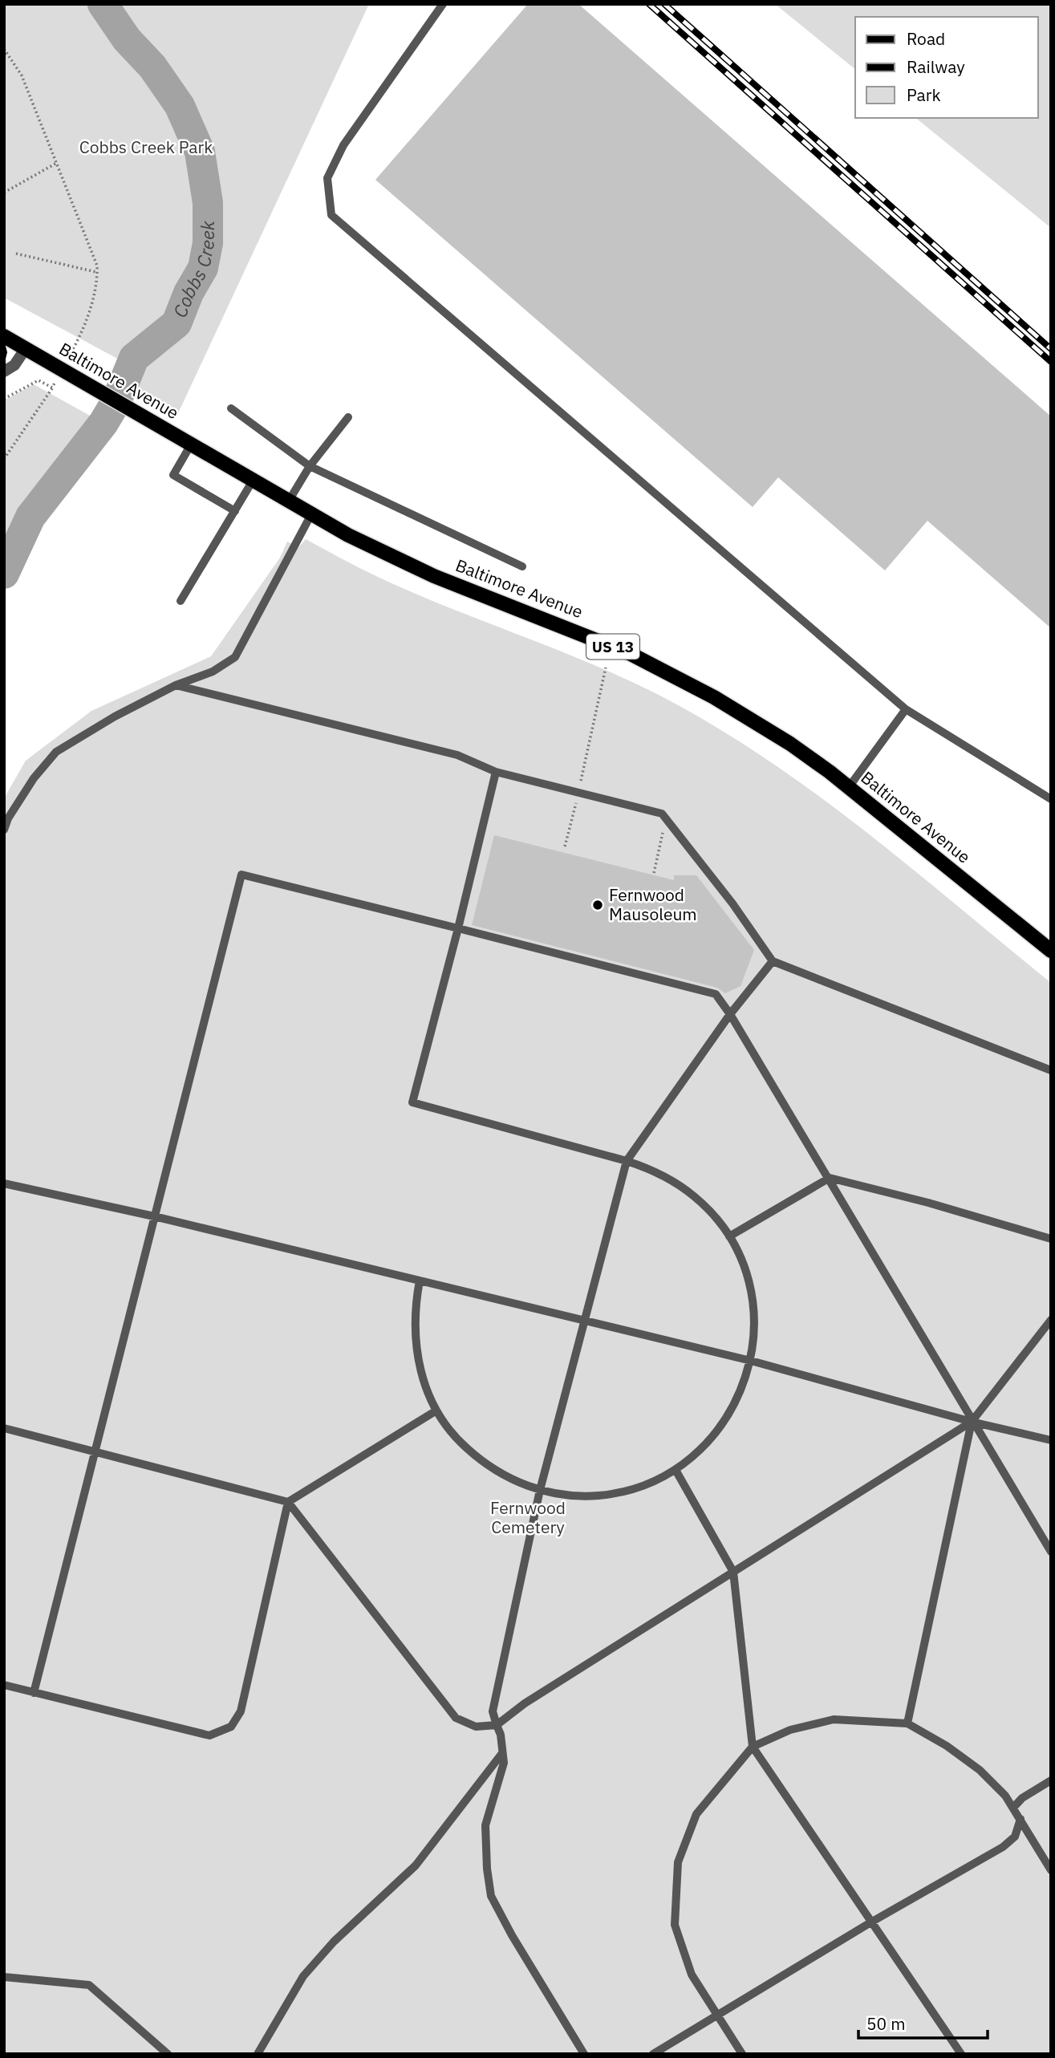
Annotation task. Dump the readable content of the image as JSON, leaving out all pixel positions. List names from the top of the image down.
{
  "streets": {
    "main road": ["Baltimore Avenue", "US 13"]
  },
  "water": ["Cobbs Creek"],
  "parks": ["Cobbs Creek Park", "Fernwood Cemetery"],
  "places": ["Fernwood Mausoleum"],
  "legend": ["Road", "Railway", "Park"],
  "scale_bar": "50 m"
}
